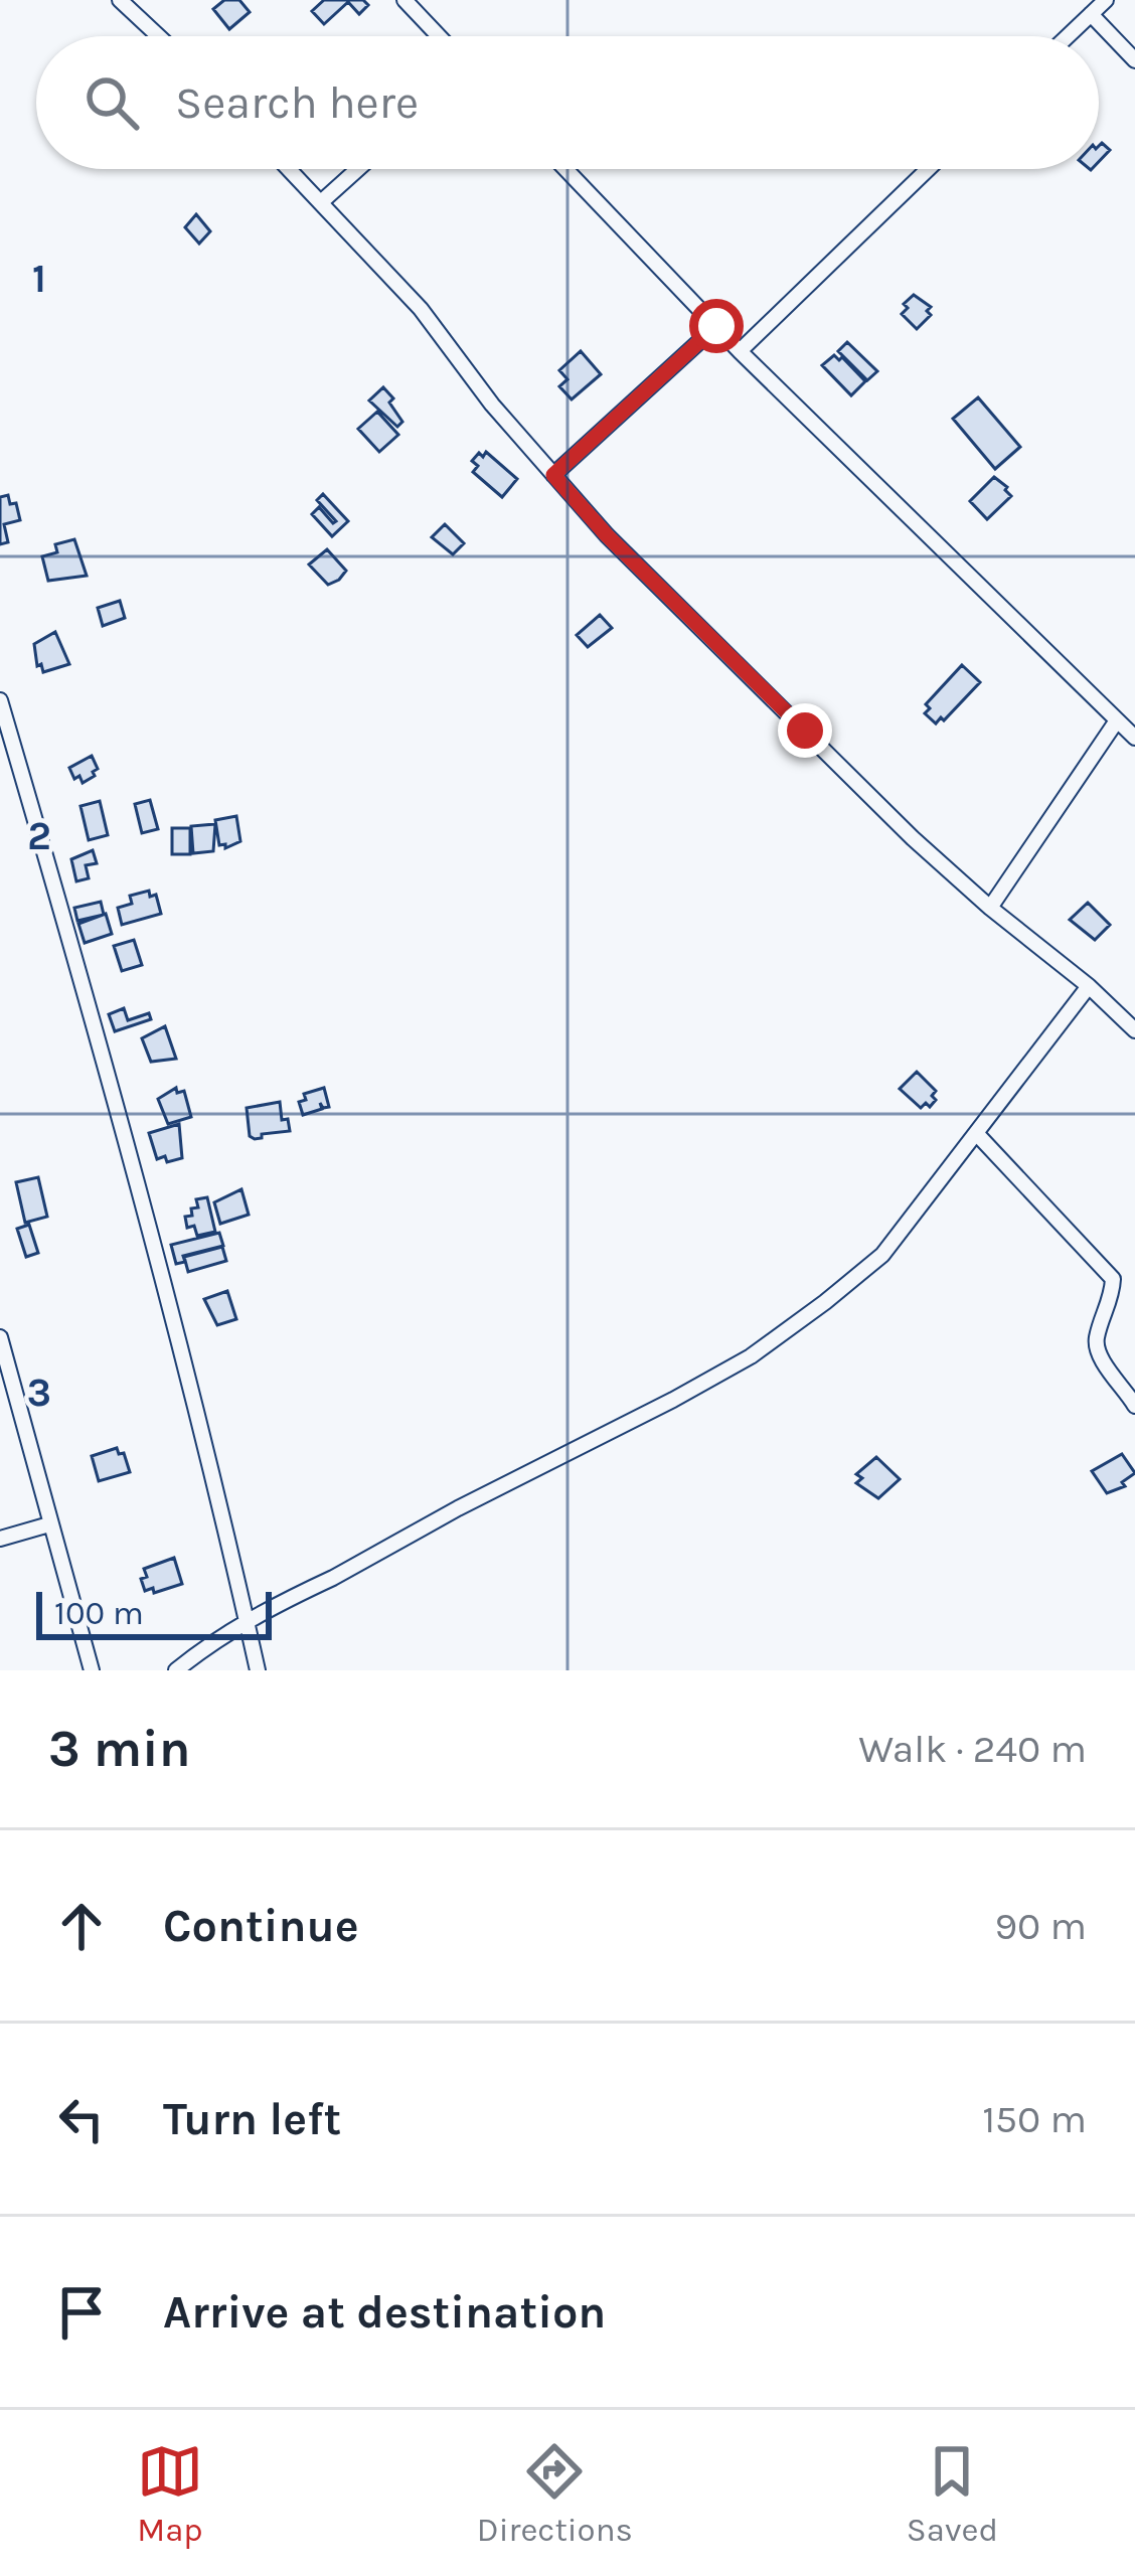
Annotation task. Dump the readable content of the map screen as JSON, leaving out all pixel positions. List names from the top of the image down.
{
  "scale_bar": "100 m",
  "page": {
    "search": "Search here",
    "scale": "100 m",
    "heading": ["3 min", "Walk · 240 m"],
    "list": [
      ["Continue", "90 m"],
      ["Turn left", "150 m"],
      "Arrive at destination"
    ],
    "nav": ["Map", "Directions", "Saved"]
  },
  "grid": {
    "rows": ["1", "2", "3"]
  }
}
